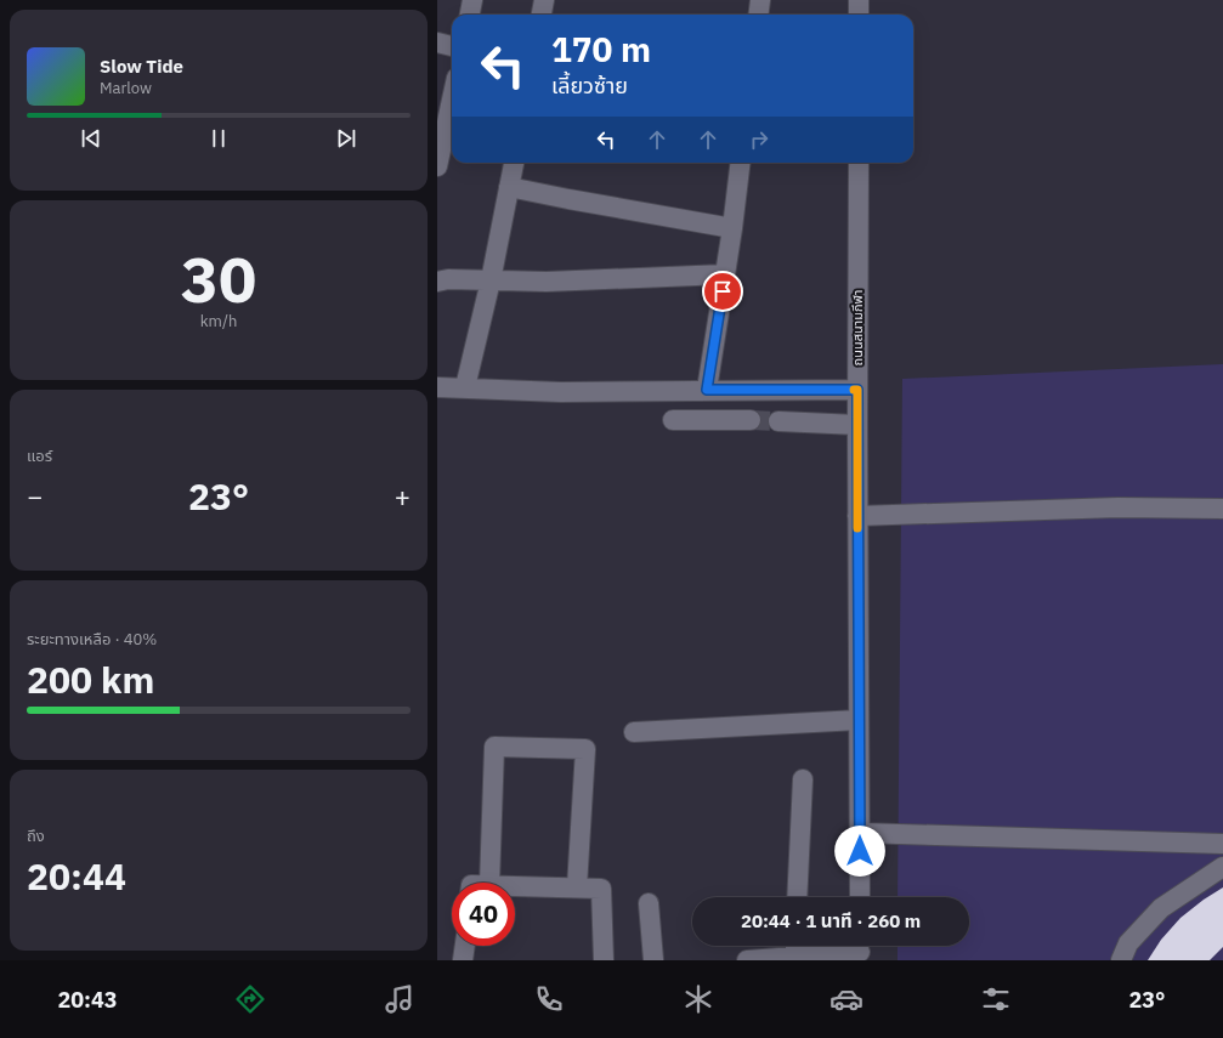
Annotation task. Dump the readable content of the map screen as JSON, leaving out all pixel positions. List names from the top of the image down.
{
  "streets": {
    "street": ["ถนนสนามกีฬา"]
  },
  "page": {
    "turn": ["170 m", "เลี้ยวซ้าย"],
    "song": ["Slow Tide", "Marlow"],
    "tile": [
      ["30", "km/h"],
      "แอร์",
      ["ระยะทางเหลือ · 40%", "200 km"],
      ["ถึง", "20:44"]
    ],
    "heat": ["−", "23°", "+"],
    "limit": "40",
    "trip": "20:44 · 1 นาที · 260 m",
    "tabs": ["20:43", "23°"]
  }
}
